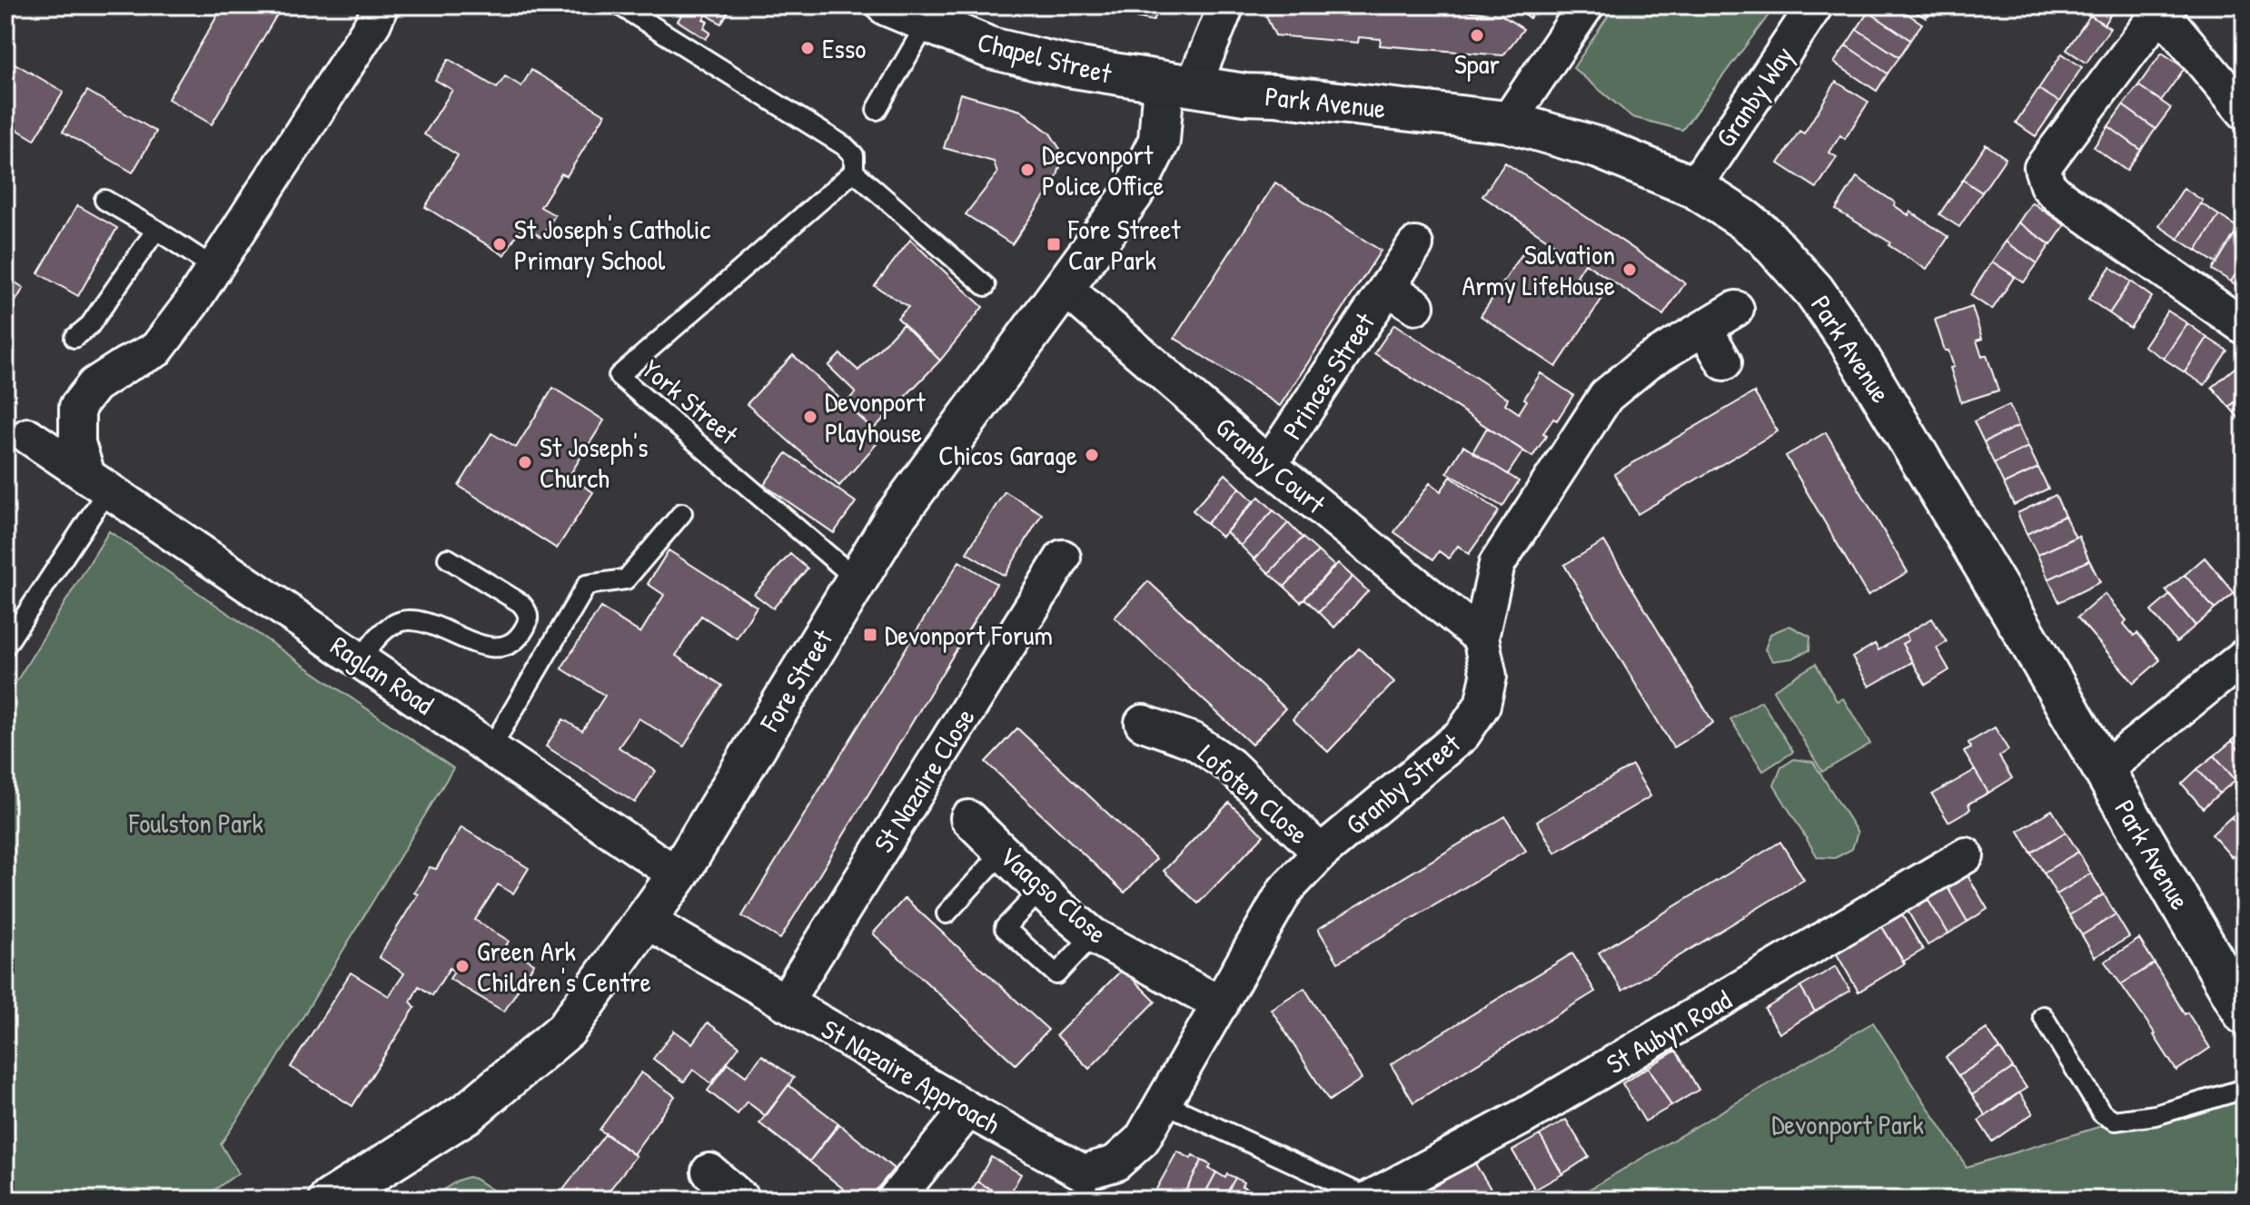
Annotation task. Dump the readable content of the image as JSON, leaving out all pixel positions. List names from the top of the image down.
{
  "streets": {
    "main road": ["Chapel Street", "Park Avenue", "Fore Street"],
    "street": [
      "Granby Way",
      "Princes Street",
      "Granby Court",
      "Raglan Road",
      "St Nazaire Close",
      "Granby Street",
      "Lofoten Close",
      "Vaagso Close",
      "St Aubyn Road",
      "St Nazaire Approach"
    ],
    "lane": ["York Street"]
  },
  "crossings": [
    ["Chapel Street", "Park Avenue"],
    ["Chapel Street", "Fore Street"],
    ["Granby Way", "Park Avenue"],
    ["Park Avenue", "Fore Street"],
    ["Princes Street", "Granby Court"],
    ["York Street", "Fore Street"],
    ["Granby Court", "Fore Street"],
    ["Granby Court", "Granby Street"],
    ["Raglan Road", "Fore Street"],
    ["Fore Street", "St Nazaire Approach"],
    ["St Nazaire Close", "St Nazaire Approach"],
    ["Granby Street", "Lofoten Close"],
    ["Granby Street", "Vaagso Close"],
    ["Granby Street", "St Nazaire Approach"]
  ],
  "parks": ["Foulston Park", "Devonport Park"],
  "places": {
    "other": [
      "Spar",
      "Esso",
      "Decvonport Police Office",
      "St Joseph's Catholic Primary School",
      "Salvation Army LifeHouse",
      "Devonport Playhouse",
      "Chicos Garage",
      "St Joseph's Church",
      "Green Ark Children's Centre"
    ],
    "transit": ["Fore Street Car Park", "Devonport Forum"]
  }
}
